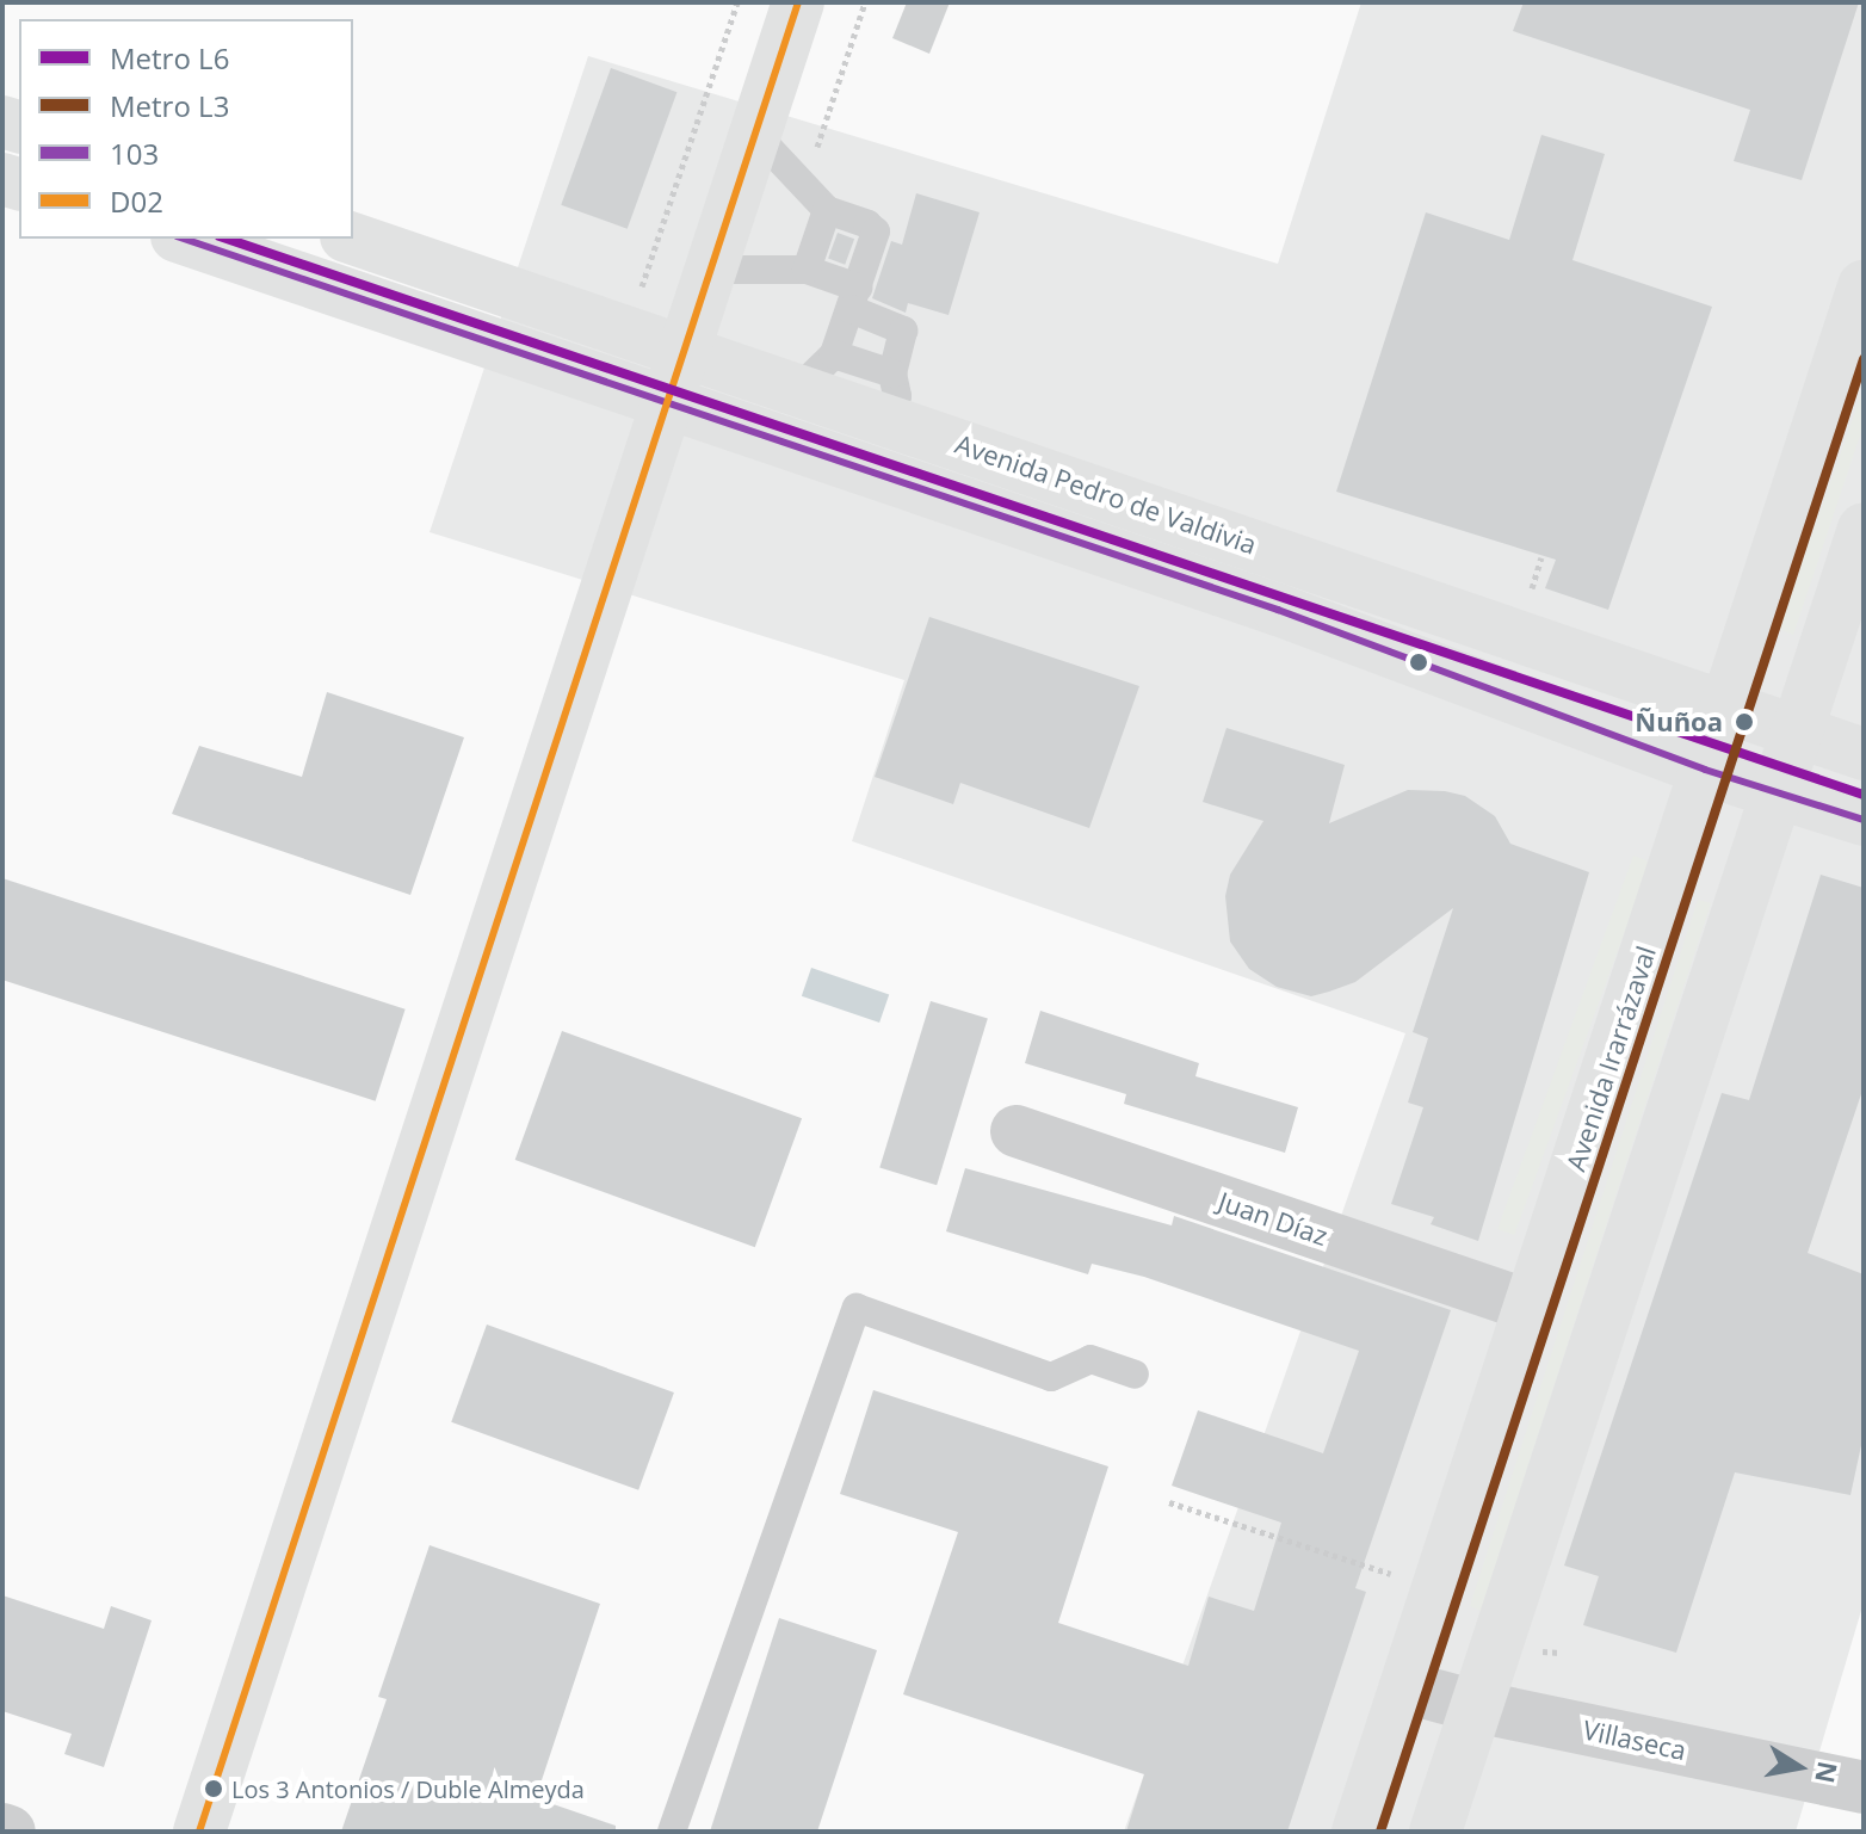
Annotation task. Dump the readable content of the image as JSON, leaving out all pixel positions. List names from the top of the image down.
{
  "streets": {
    "main road": ["Avenida Pedro de Valdivia", "Avenida Irarrázaval"],
    "street": ["Juan Díaz", "Villaseca"]
  },
  "crossings": [
    ["Avenida Pedro de Valdivia", "Avenida Irarrázaval"],
    ["Avenida Irarrázaval", "Juan Díaz"],
    ["Avenida Irarrázaval", "Villaseca"]
  ],
  "places": ["Ñuñoa", "Los 3 Antonios / Duble Almeyda"],
  "lines": [
    "transit line D02",
    "metro line L6",
    "transit line 103",
    "metro line L3"
  ],
  "legend": [
    "Metro L6",
    "Metro L3",
    "103",
    "D02"
  ],
  "north": "right"
}
